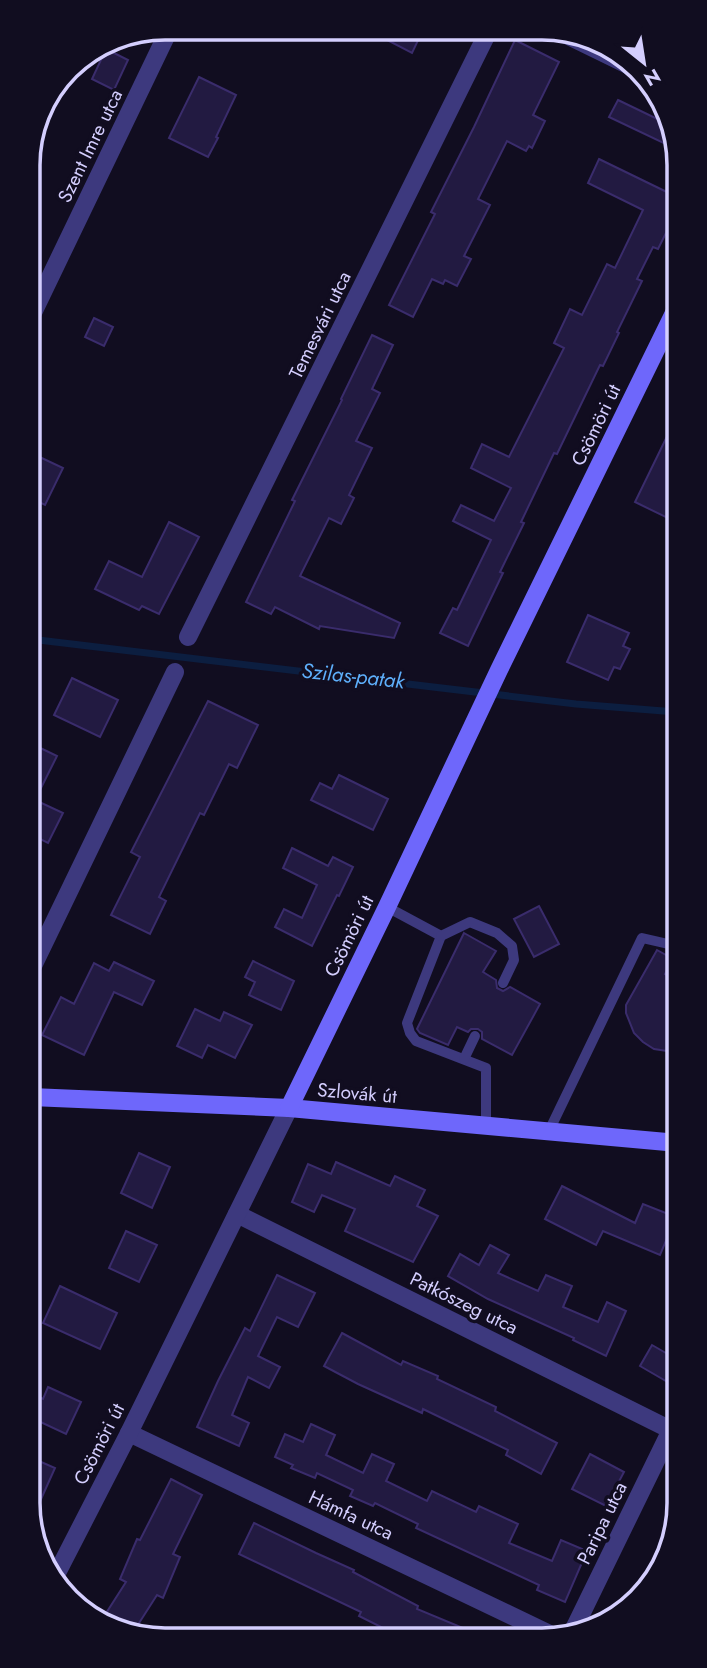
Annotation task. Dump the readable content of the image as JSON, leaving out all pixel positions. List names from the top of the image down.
{
  "streets": {
    "main road": ["Csömöri út", "Szlovák út"],
    "street": [
      "Szent Imre utca",
      "Temesvári utca",
      "Patkószeg utca",
      "Hámfa utca",
      "Paripa utca"
    ]
  },
  "crossings": [
    ["Csömöri út", "Szlovák út"],
    ["Csömöri út", "Patkószeg utca"],
    ["Csömöri út", "Hámfa utca"]
  ],
  "water": ["Szilas-patak"],
  "north": "bottom right"
}
